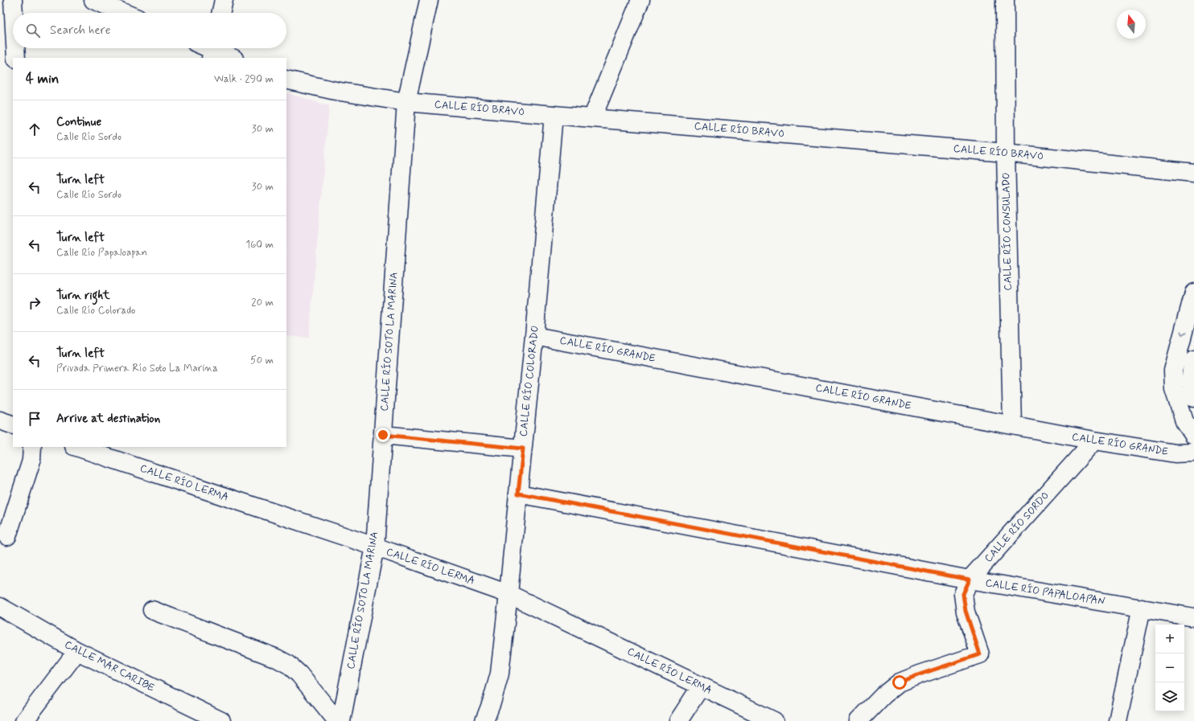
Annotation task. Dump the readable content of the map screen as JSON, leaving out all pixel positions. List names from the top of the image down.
{
  "streets": {
    "street": [
      "CALLE RÍO BRAVO",
      "CALLE RÍO CONSULADO",
      "CALLE RÍO SOTO LA MARINA",
      "CALLE RÍO GRANDE",
      "CALLE RÍO COLORADO",
      "CALLE RÍO LERMA",
      "CALLE RÍO SORDO",
      "CALLE RÍO PAPALOAPAN",
      "CALLE MAR CARIBE"
    ]
  },
  "crossings": [
    ["CALLE RÍO BRAVO", "CALLE RÍO CONSULADO"],
    ["CALLE RÍO BRAVO", "CALLE RÍO SOTO LA MARINA"],
    ["CALLE RÍO BRAVO", "CALLE RÍO COLORADO"],
    ["CALLE RÍO CONSULADO", "CALLE RÍO GRANDE"],
    ["CALLE RÍO SOTO LA MARINA", "CALLE RÍO LERMA"],
    ["CALLE RÍO GRANDE", "CALLE RÍO COLORADO"],
    ["CALLE RÍO GRANDE", "CALLE RÍO SORDO"],
    ["CALLE RÍO COLORADO", "CALLE RÍO LERMA"],
    ["CALLE RÍO COLORADO", "CALLE RÍO PAPALOAPAN"],
    ["CALLE RÍO SORDO", "CALLE RÍO PAPALOAPAN"]
  ],
  "north": "top",
  "page": {
    "search": "Search here",
    "heading": ["4 min", "Walk · 290 m"],
    "list": [
      ["Continue", "Calle Río Sordo", "30 m"],
      ["Turn left", "Calle Río Sordo", "30 m"],
      ["Turn left", "Calle Río Papaloapan", "160 m"],
      ["Turn right", "Calle Río Colorado", "20 m"],
      ["Turn left", "Privada Primera Río Soto La Marina", "50 m"],
      "Arrive at destination"
    ],
    "map_buttons": ["+", "−"]
  }
}
